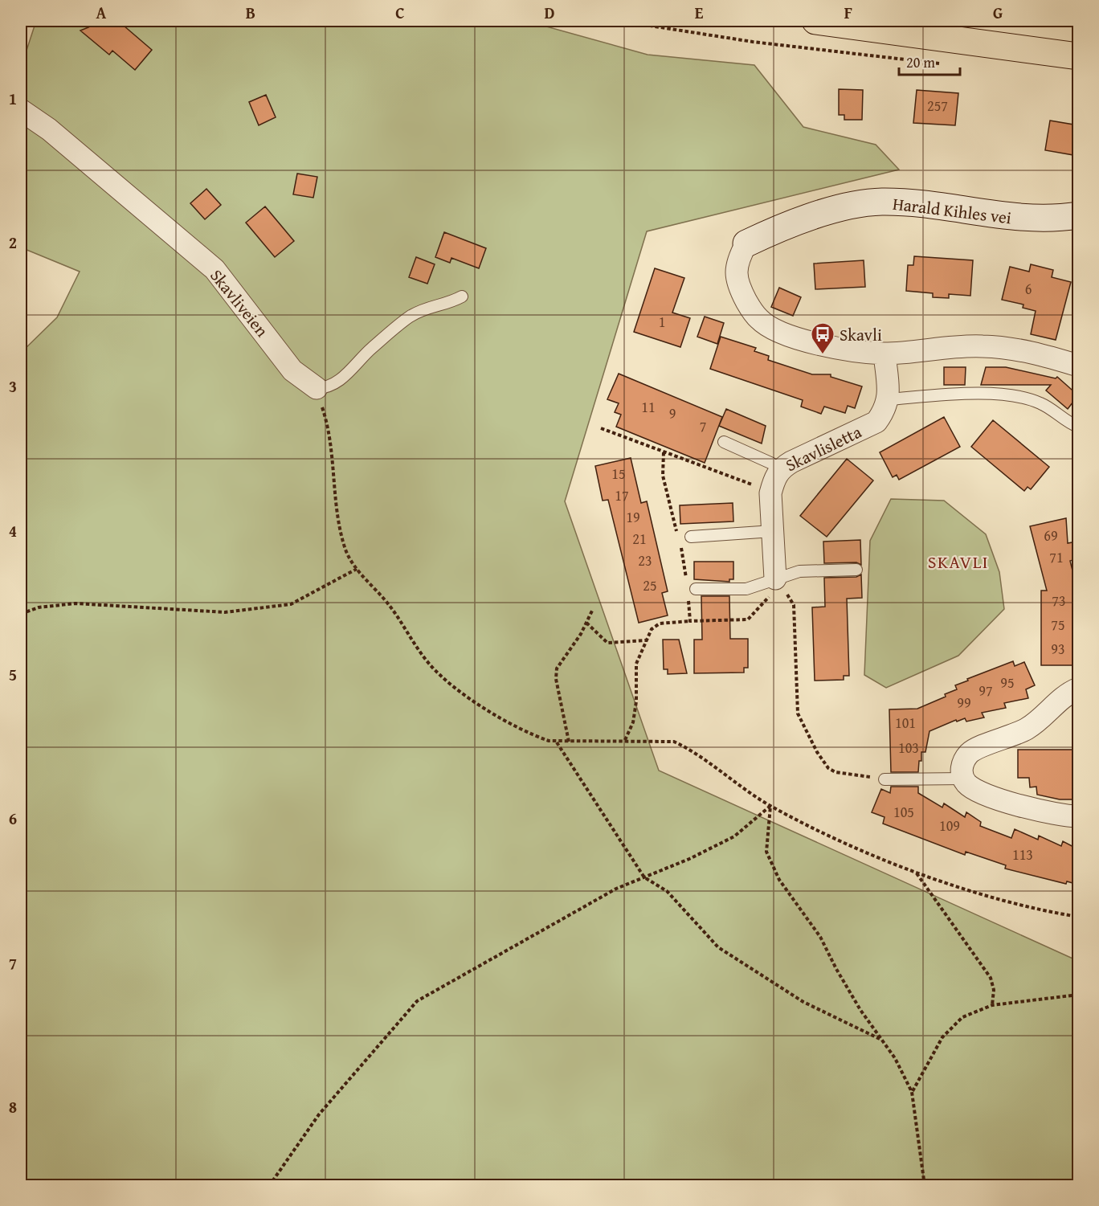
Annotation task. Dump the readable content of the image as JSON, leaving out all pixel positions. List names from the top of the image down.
{
  "streets": {
    "street": ["Harald Kihles vei", "Skavliveien", "Skavlisletta"]
  },
  "districts": ["SKAVLI"],
  "places": {
    "bus stop": ["Skavli"]
  },
  "house_numbers": [
    "257",
    "6",
    "1",
    "11",
    "9",
    "7",
    "15",
    "17",
    "19",
    "69",
    "21",
    "71",
    "23",
    "25",
    "73",
    "75",
    "93",
    "95",
    "97",
    "99",
    "101",
    "103",
    "105",
    "109",
    "113"
  ],
  "scale_bar": "20 m",
  "grid": {
    "columns": [
      "A",
      "B",
      "C",
      "D",
      "E",
      "F",
      "G"
    ],
    "rows": [
      "1",
      "2",
      "3",
      "4",
      "5",
      "6",
      "7",
      "8"
    ]
  }
}
